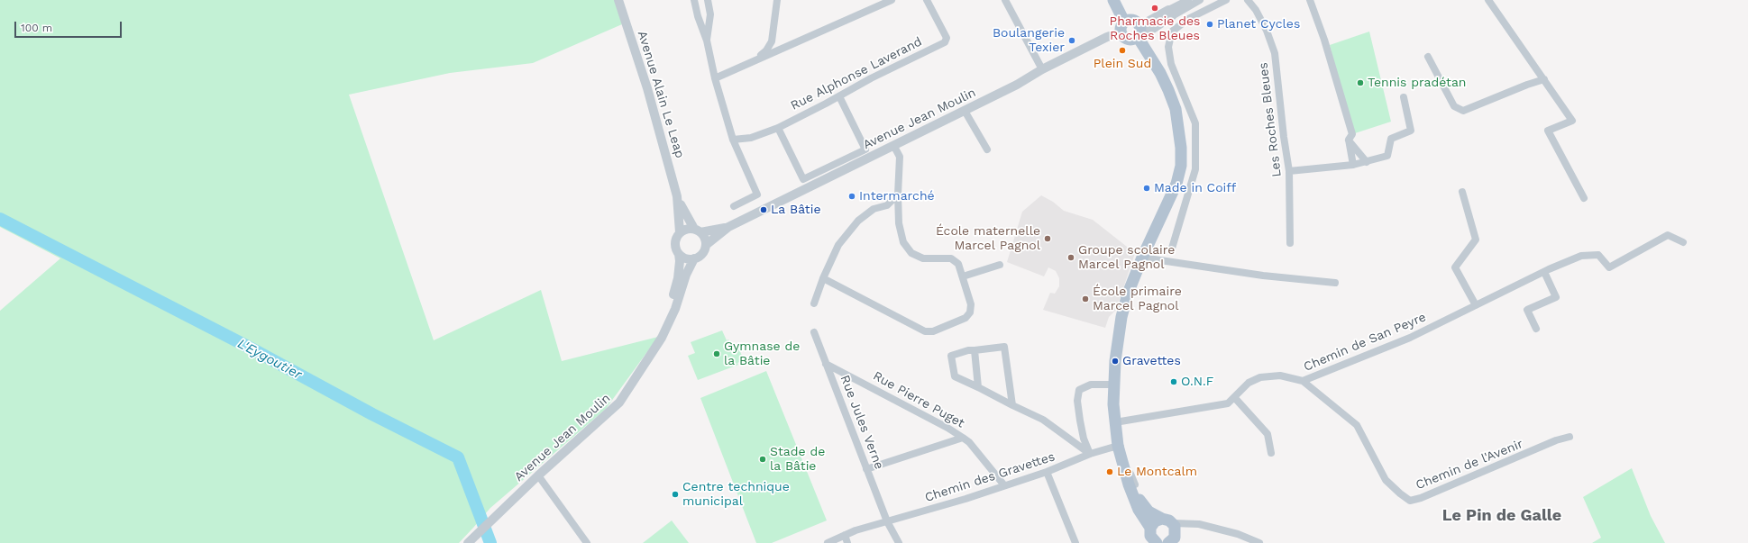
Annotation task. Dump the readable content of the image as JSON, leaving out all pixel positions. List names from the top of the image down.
{
  "streets": {
    "street": [
      "Rue Alphonse Laverand",
      "Avenue Alain Le Leap",
      "Avenue Jean Moulin",
      "Les Roches Bleues",
      "Chemin de San Peyre",
      "Rue Pierre Puget",
      "Rue Jules Verne",
      "Chemin de l'Avenir",
      "Chemin des Gravettes"
    ]
  },
  "crossings": [
    ["Avenue Alain Le Leap", "Avenue Jean Moulin"],
    ["Chemin de San Peyre", "Chemin de l'Avenir"],
    ["Rue Pierre Puget", "Rue Jules Verne"],
    ["Rue Pierre Puget", "Chemin des Gravettes"],
    ["Rue Jules Verne", "Chemin des Gravettes"]
  ],
  "districts": ["Le Pin de Galle"],
  "water": ["L'Eygoutier"],
  "places": [
    "Pharmacie des Roches Bleues",
    "Planet Cycles",
    "Boulangerie Texier",
    "Plein Sud",
    "Tennis pradétan",
    "Made in Coiff",
    "Intermarché",
    "La Bâtie",
    "École maternelle Marcel Pagnol",
    "Groupe scolaire Marcel Pagnol",
    "École primaire Marcel Pagnol",
    "Gymnase de la Bâtie",
    "Gravettes",
    "O.N.F",
    "Stade de la Bâtie",
    "Le Montcalm",
    "Centre technique municipal"
  ],
  "scale_bar": "100 m"
}
